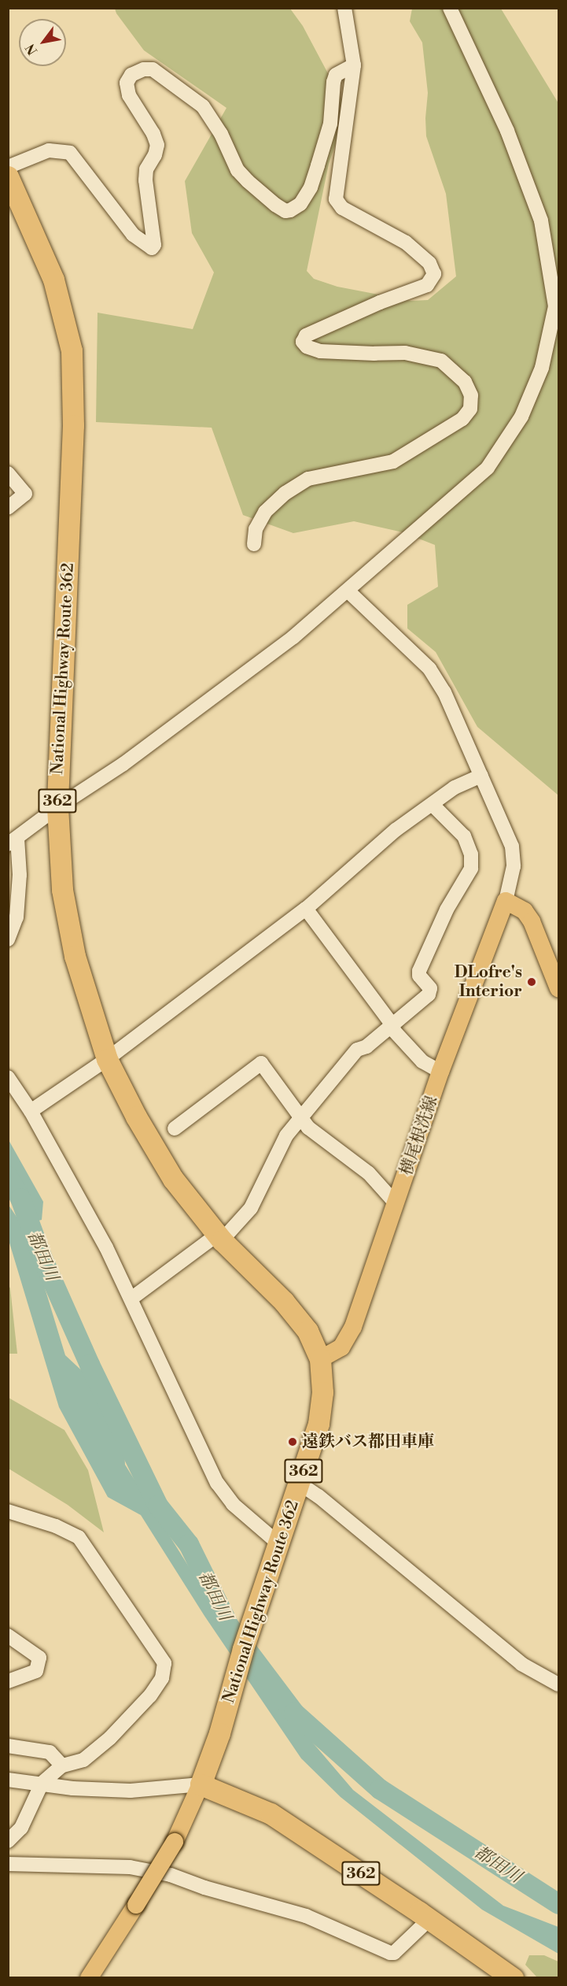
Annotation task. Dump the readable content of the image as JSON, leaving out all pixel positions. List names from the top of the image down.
{
  "streets": {
    "highway": ["National Highway Route 362", "362"],
    "main road": ["横尾根洗線"]
  },
  "crossings": [
    ["National Highway Route 362", "362"],
    ["National Highway Route 362", "横尾根洗線"]
  ],
  "water": ["都田川"],
  "places": ["DLofre's Interior", "遠鉄バス都田車庫"],
  "north": "bottom left"
}
